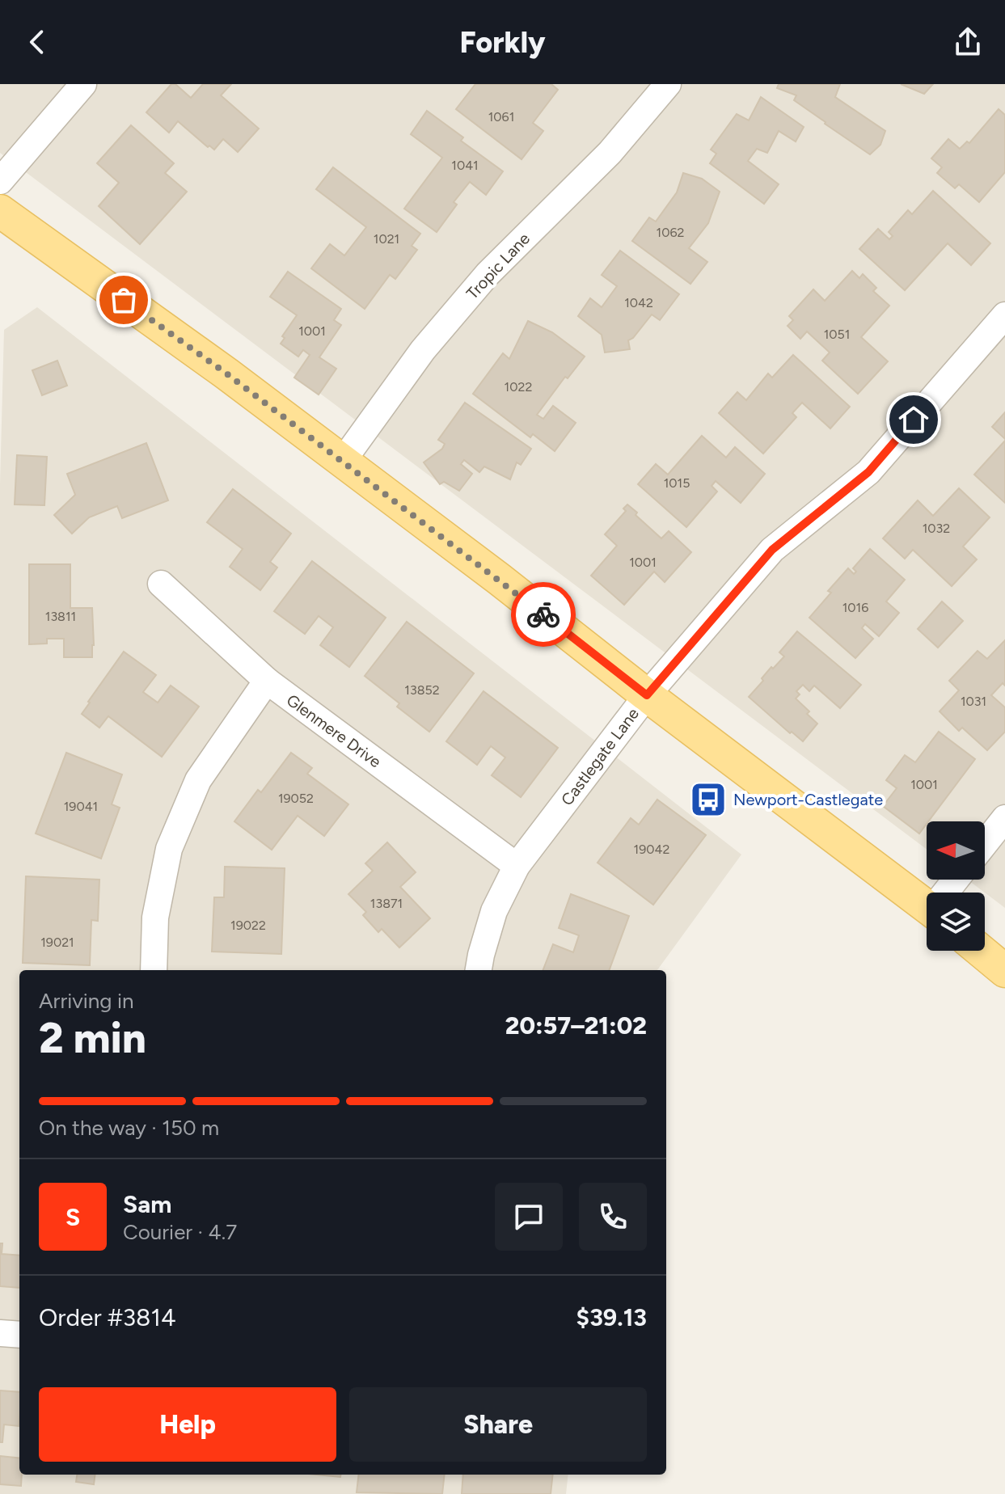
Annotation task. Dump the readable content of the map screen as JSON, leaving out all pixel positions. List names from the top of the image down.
{
  "streets": {
    "street": ["Tropic Lane", "Glenmere Drive", "Castlegate Lane"]
  },
  "crossings": [
    ["Glenmere Drive", "Castlegate Lane"]
  ],
  "places": {
    "bus stop": ["Newport-Castlegate"]
  },
  "house_numbers": [
    "1061",
    "1041",
    "1062",
    "1021",
    "1042",
    "1001",
    "1051",
    "1022",
    "1015",
    "1032",
    "1001",
    "1016",
    "13811",
    "13852",
    "1031",
    "1001",
    "19052",
    "19041",
    "19042",
    "13871",
    "19022",
    "19021"
  ],
  "north": "left",
  "page": {
    "header": "Forkly",
    "heading": ["2 min", "Arriving in", "20:57–21:02"],
    "panel": [
      "Sam",
      "Courier · 4.7",
      "Order #3814",
      "$39.13"
    ],
    "bar": "On the way · 150 m",
    "round": "S",
    "buttons": ["Help", "Share"]
  }
}
